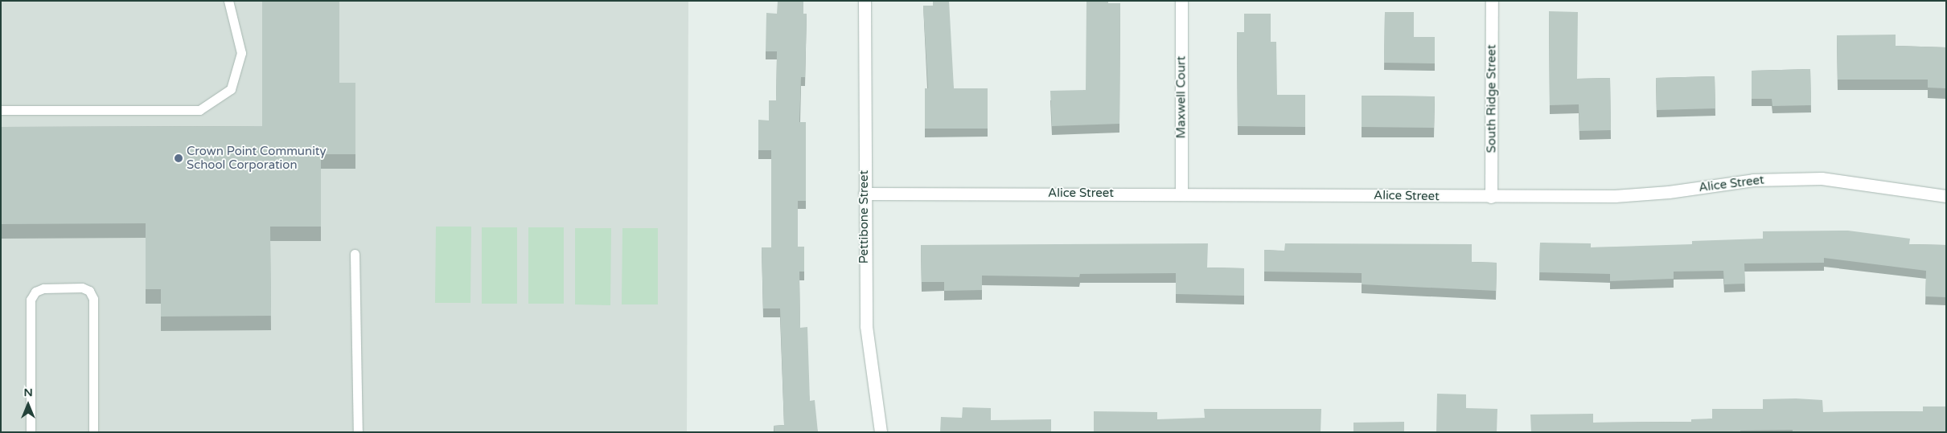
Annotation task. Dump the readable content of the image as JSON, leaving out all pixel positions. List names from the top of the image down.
{
  "streets": {
    "street": [
      "Maxwell Court",
      "South Ridge Street",
      "Alice Street",
      "Pettibone Street"
    ]
  },
  "crossings": [
    ["Maxwell Court", "Alice Street"],
    ["South Ridge Street", "Alice Street"],
    ["Alice Street", "Pettibone Street"]
  ],
  "places": ["Crown Point Community School Corporation"],
  "north": "top"
}
